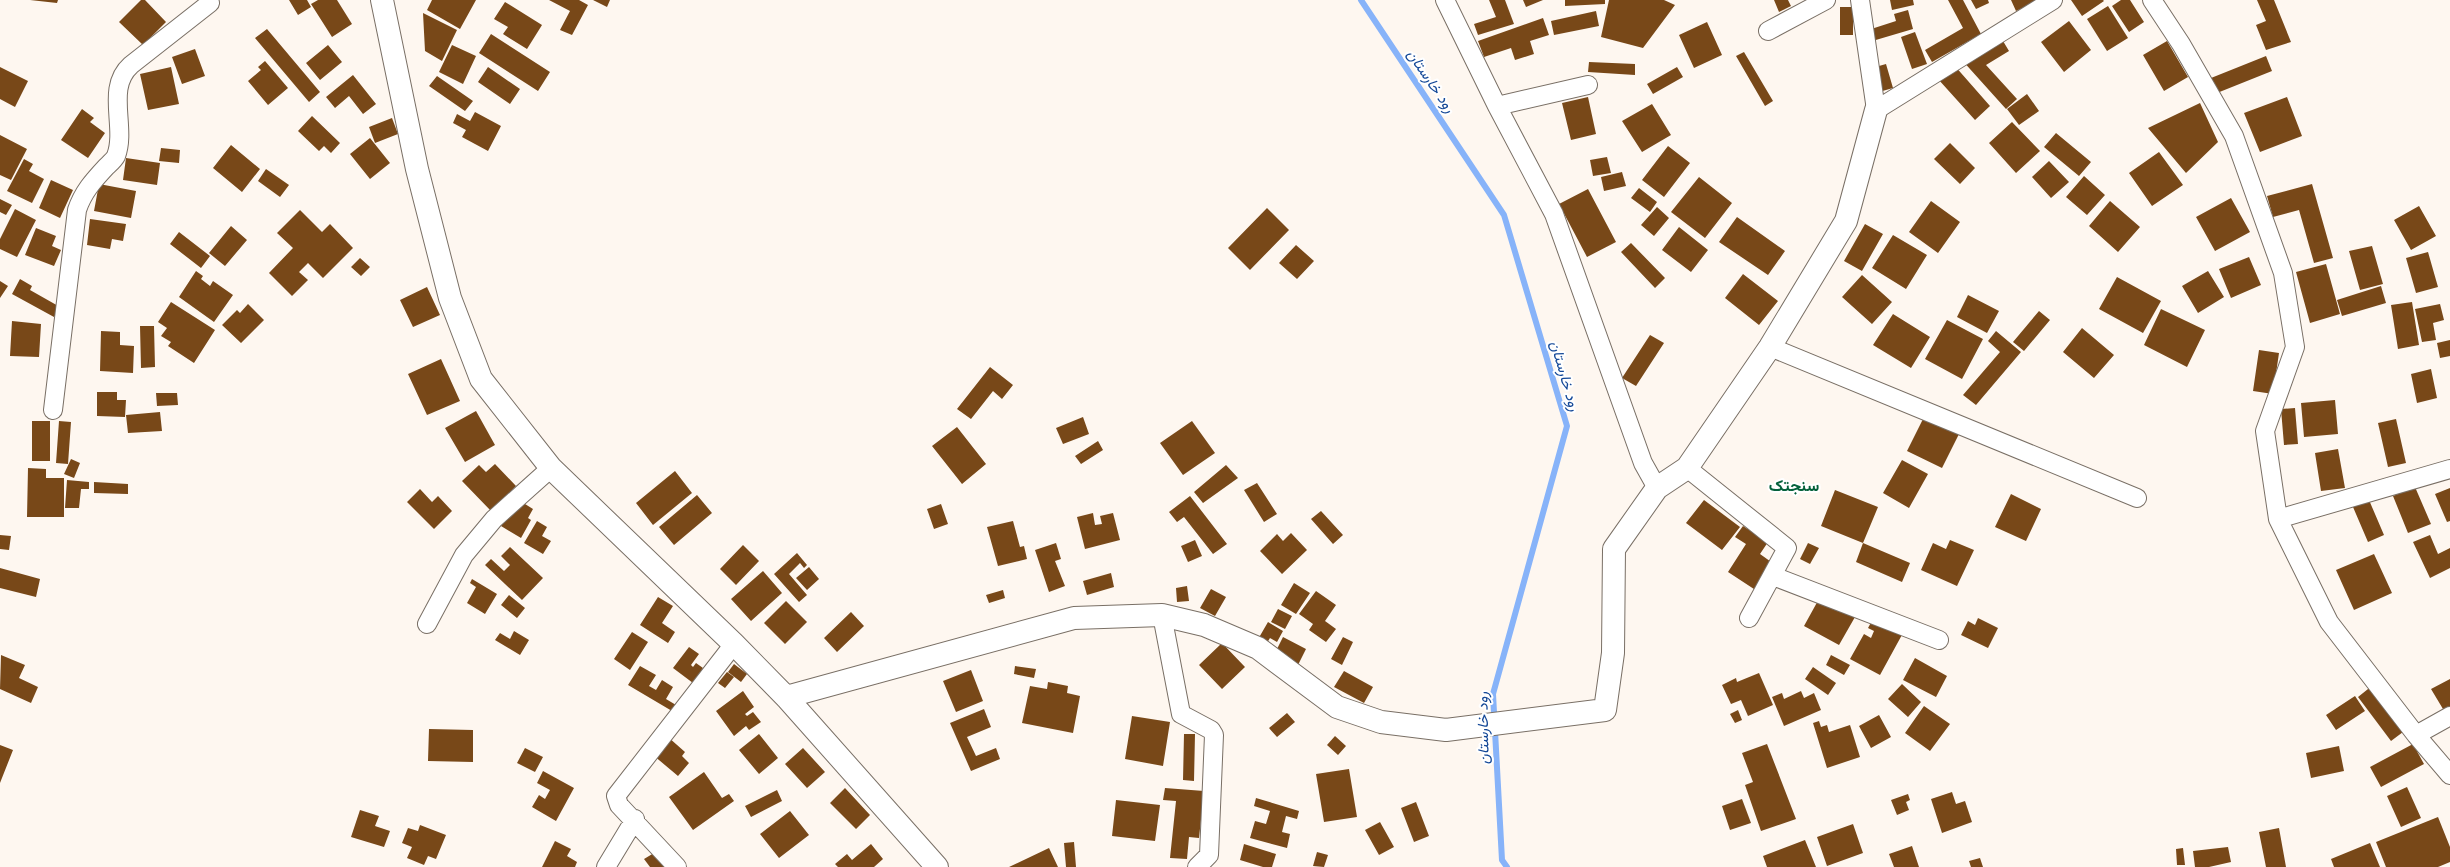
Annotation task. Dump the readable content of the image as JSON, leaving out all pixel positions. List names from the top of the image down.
{
  "districts": ["سنجتک"],
  "water": ["رود خارستان"]
}
